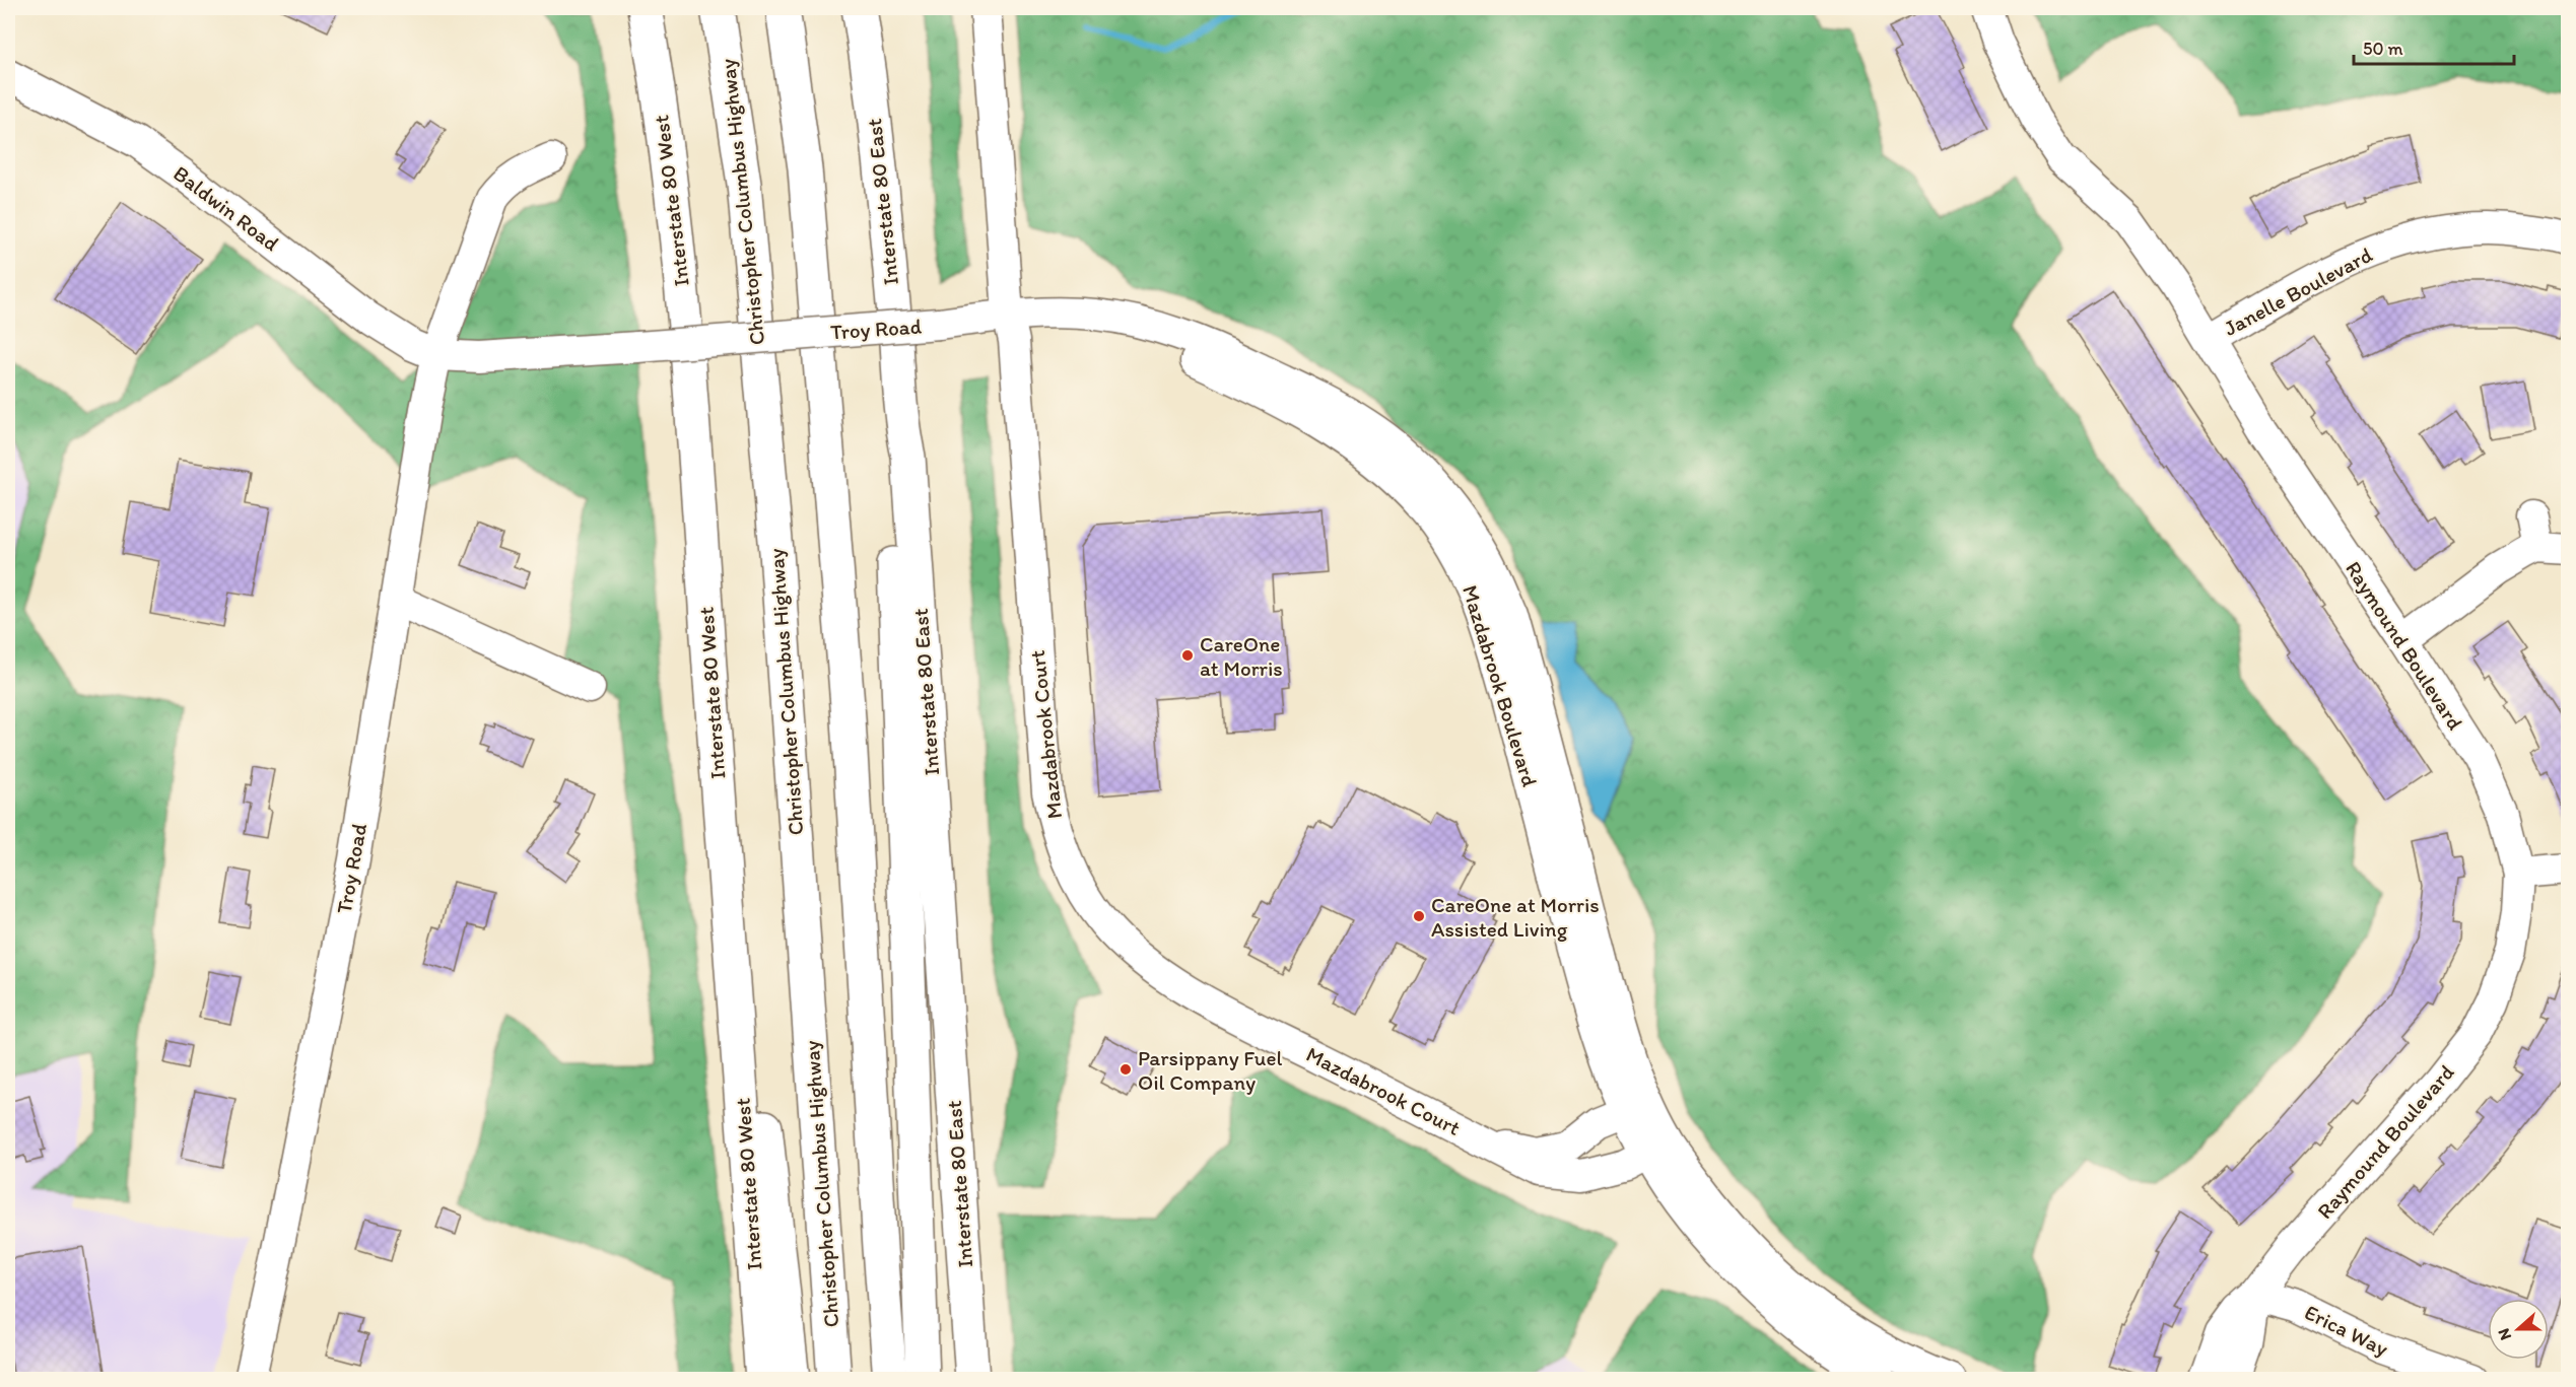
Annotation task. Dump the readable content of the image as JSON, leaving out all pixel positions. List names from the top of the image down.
{
  "streets": {
    "highway": ["Interstate 80 West", "Christopher Columbus Highway", "Interstate 80 East"],
    "street": [
      "Baldwin Road",
      "Janelle Boulevard",
      "Troy Road",
      "Raymound Boulevard",
      "Mazdabrook Boulevard",
      "Mazdabrook Court",
      "Erica Way"
    ]
  },
  "crossings": [
    ["Baldwin Road", "Troy Road"],
    ["Janelle Boulevard", "Raymound Boulevard"],
    ["Troy Road", "Mazdabrook Boulevard"],
    ["Troy Road", "Mazdabrook Court"],
    ["Raymound Boulevard", "Erica Way"],
    ["Mazdabrook Boulevard", "Mazdabrook Court"]
  ],
  "places": ["CareOne at Morris", "CareOne at Morris Assisted Living", "Parsippany Fuel Oil Company"],
  "scale_bar": "50 m",
  "north": "left"
}
